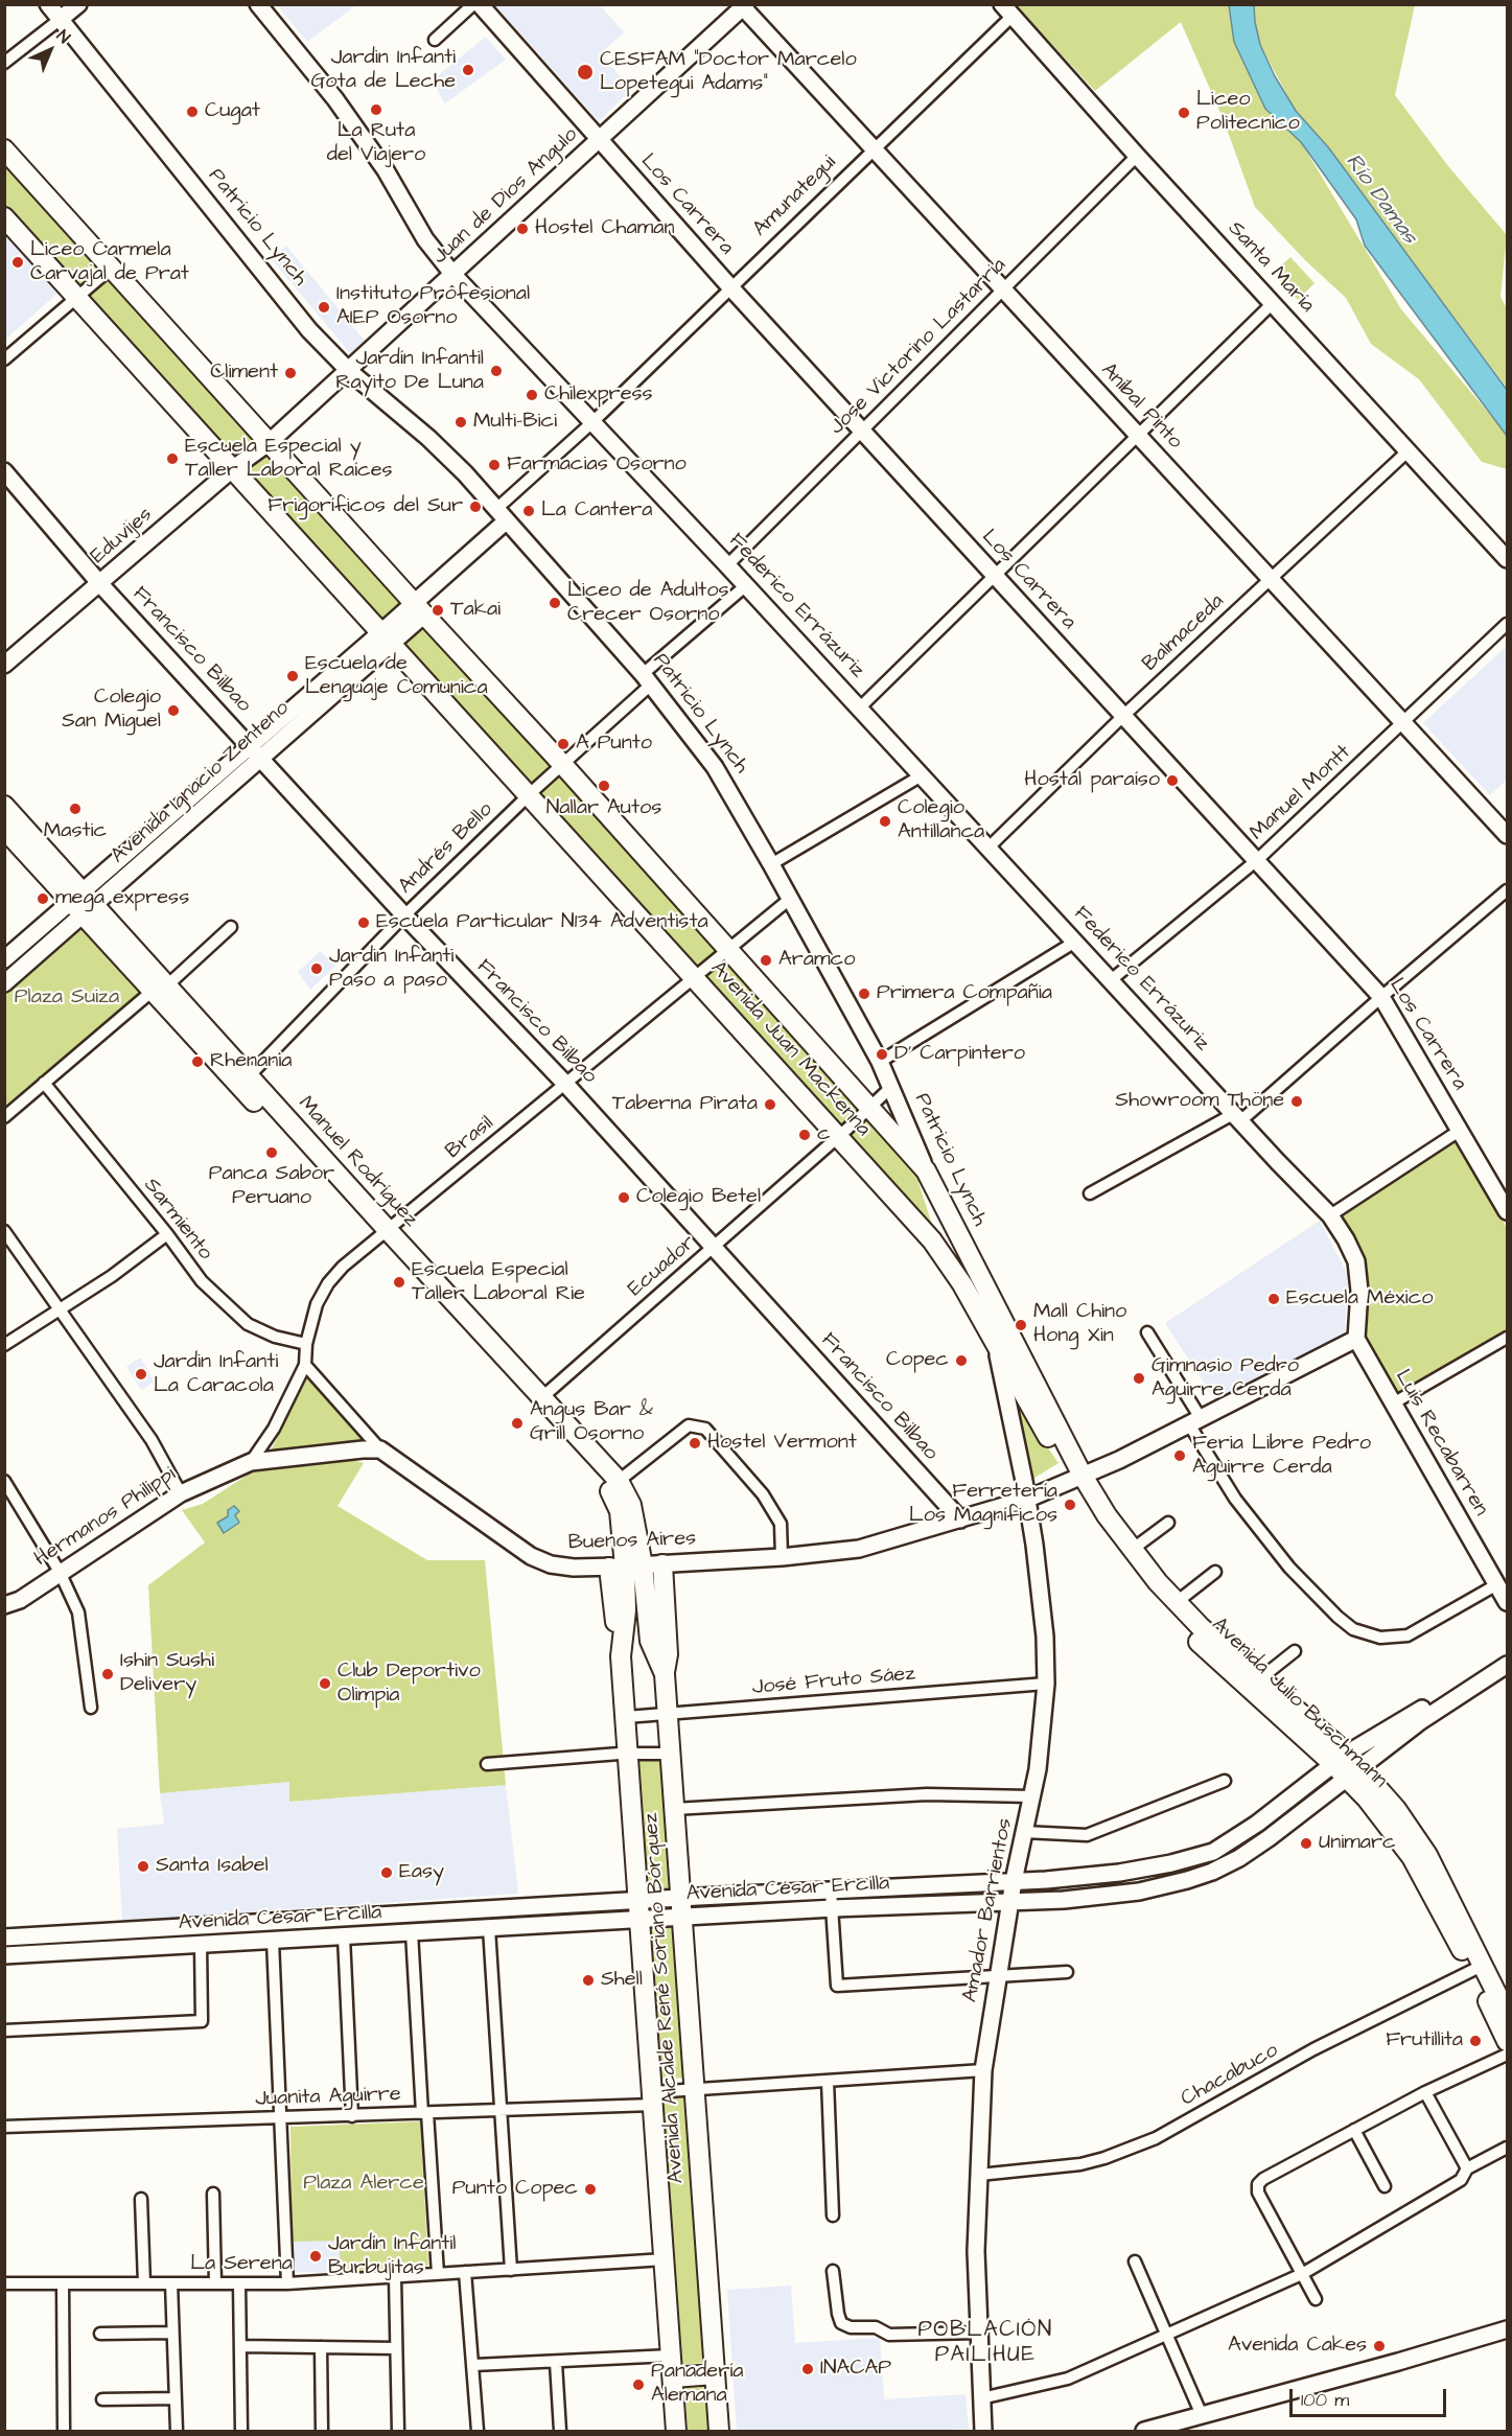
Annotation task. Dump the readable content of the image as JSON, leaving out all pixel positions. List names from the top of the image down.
{
  "streets": {
    "main road": [
      "Patricio Lynch",
      "Avenida Juan Mackenna",
      "Manuel Rodríguez",
      "Avenida Julio Buschmann",
      "Avenida Alcalde René Soriano Bórquez"
    ],
    "street": [
      "Juan de Dios Angulo",
      "Amunategui",
      "Los Carrera",
      "Santa María",
      "Jose Victorino Lastarria",
      "Aníbal Pinto",
      "Eduvijes",
      "Federico Errázuriz",
      "Balmaceda",
      "Francisco Bilbao",
      "Avenida Ignacio Zenteno",
      "Manuel Montt",
      "Andrés Bello",
      "Brasil",
      "Sarmiento",
      "Ecuador",
      "Luis Recabarren",
      "Hermanos Philippi",
      "Buenos Aires",
      "José Fruto Sáez",
      "Avenida César Ercilla",
      "Amador Barrientos",
      "Chacabuco",
      "Juanita Aguirre",
      "La Serena"
    ]
  },
  "crossings": [
    ["Juan de Dios Angulo", "Los Carrera"],
    ["Juan de Dios Angulo", "Patricio Lynch"],
    ["Juan de Dios Angulo", "Aníbal Pinto"],
    ["Juan de Dios Angulo", "Eduvijes"],
    ["Juan de Dios Angulo", "Federico Errázuriz"],
    ["Juan de Dios Angulo", "Avenida Juan Mackenna"],
    ["Amunategui", "Los Carrera"],
    ["Amunategui", "Patricio Lynch"],
    ["Amunategui", "Santa María"],
    ["Amunategui", "Aníbal Pinto"],
    ["Amunategui", "Federico Errázuriz"],
    ["Amunategui", "Avenida Ignacio Zenteno"],
    ["Amunategui", "Avenida Juan Mackenna"],
    ["Los Carrera", "Jose Victorino Lastarria"],
    ["Los Carrera", "Balmaceda"],
    ["Los Carrera", "Manuel Montt"],
    ["Patricio Lynch", "Andrés Bello"],
    ["Patricio Lynch", "Avenida Juan Mackenna"],
    ["Patricio Lynch", "Brasil"],
    ["Patricio Lynch", "Ecuador"],
    ["Patricio Lynch", "Buenos Aires"],
    ["Patricio Lynch", "Avenida Julio Buschmann"],
    ["Santa María", "Jose Victorino Lastarria"],
    ["Santa María", "Balmaceda"],
    ["Jose Victorino Lastarria", "Aníbal Pinto"],
    ["Jose Victorino Lastarria", "Federico Errázuriz"],
    ["Aníbal Pinto", "Balmaceda"],
    ["Aníbal Pinto", "Manuel Montt"],
    ["Eduvijes", "Francisco Bilbao"],
    ["Eduvijes", "Avenida Juan Mackenna"],
    ["Federico Errázuriz", "Balmaceda"],
    ["Federico Errázuriz", "Manuel Montt"],
    ["Federico Errázuriz", "Luis Recabarren"],
    ["Federico Errázuriz", "Buenos Aires"],
    ["Francisco Bilbao", "Avenida Ignacio Zenteno"],
    ["Francisco Bilbao", "Andrés Bello"],
    ["Francisco Bilbao", "Brasil"],
    ["Francisco Bilbao", "Ecuador"],
    ["Francisco Bilbao", "Buenos Aires"],
    ["Avenida Ignacio Zenteno", "Avenida Juan Mackenna"],
    ["Avenida Ignacio Zenteno", "Manuel Rodríguez"],
    ["Andrés Bello", "Avenida Juan Mackenna"],
    ["Andrés Bello", "Manuel Rodríguez"],
    ["Avenida Juan Mackenna", "Brasil"],
    ["Avenida Juan Mackenna", "Ecuador"],
    ["Avenida Juan Mackenna", "Buenos Aires"],
    ["Avenida Juan Mackenna", "Avenida Julio Buschmann"],
    ["Avenida Juan Mackenna", "Amador Barrientos"],
    ["Brasil", "Manuel Rodríguez"],
    ["Brasil", "Sarmiento"],
    ["Brasil", "Hermanos Philippi"],
    ["Brasil", "Buenos Aires"],
    ["Manuel Rodríguez", "Ecuador"],
    ["Manuel Rodríguez", "Buenos Aires"],
    ["Manuel Rodríguez", "Avenida Alcalde René Soriano Bórquez"],
    ["Luis Recabarren", "Buenos Aires"],
    ["Hermanos Philippi", "Buenos Aires"],
    ["Buenos Aires", "Avenida Julio Buschmann"],
    ["Buenos Aires", "Amador Barrientos"],
    ["Buenos Aires", "Avenida Alcalde René Soriano Bórquez"],
    ["José Fruto Sáez", "Amador Barrientos"],
    ["José Fruto Sáez", "Avenida Alcalde René Soriano Bórquez"],
    ["Avenida Julio Buschmann", "Avenida César Ercilla"],
    ["Avenida Julio Buschmann", "Chacabuco"],
    ["Avenida César Ercilla", "Amador Barrientos"],
    ["Avenida César Ercilla", "Avenida Alcalde René Soriano Bórquez"],
    ["Amador Barrientos", "Chacabuco"],
    ["Amador Barrientos", "Juanita Aguirre"],
    ["Avenida Alcalde René Soriano Bórquez", "Juanita Aguirre"],
    ["Avenida Alcalde René Soriano Bórquez", "La Serena"]
  ],
  "districts": ["POBLACIÓN PAILIHUE"],
  "water": ["Río Damas"],
  "parks": ["Plaza Suiza", "Plaza Alerce"],
  "places": [
    "Jardin Infanti Gota de Leche",
    "CESFAM \"Doctor Marcelo Lopetegui Adams\"",
    "La Ruta del Viajero",
    "Cugat",
    "Liceo Politecnico",
    "Hostel Chaman",
    "Liceo Carmela Carvajal de Prat",
    "Instituto Profesional AIEP Osorno",
    "Jardín Infantil Rayito De Luna",
    "Climent",
    "Chilexpress",
    "Multi-Bici",
    "Escuela Especial y Taller Laboral Raíces",
    "Farmacias Osorno",
    "Frigoríficos del Sur",
    "La Cantera",
    "Liceo de Adultos Crecer Osorno",
    "Takai",
    "Escuela de Lenguaje Comunica",
    "Colegio San Miguel",
    "A Punto",
    "Hostal paraíso",
    "Nallar Autos",
    "Mastic",
    "Colegio Antillanca",
    "mega express",
    "Escuela Particular N134 Adventista",
    "Aramco",
    "Jardin Infanti Paso a paso",
    "Primera Compañia",
    "D' Carpintero",
    "Rhenania",
    "Showroom Thöne",
    "Taberna Pirata",
    "c",
    "Panca Sabor Peruano",
    "Colegio Betel",
    "Escuela Especial Taller Laboral Rie",
    "Escuela México",
    "Mall Chino Hong Xin",
    "Copec",
    "Jardin Infanti La Caracola",
    "Gimnasio Pedro Aguirre Cerda",
    "Angus Bar & Grill Osorno",
    "Hostel Vermont",
    "Feria Libre Pedro Aguirre Cerda",
    "Ferretería Los Magníficos",
    "Ishin Sushi Delivery",
    "Club Deportivo Olimpia",
    "Unimarc",
    "Santa Isabel",
    "Easy",
    "Shell",
    "Frutillita",
    "Punto Copec",
    "Jardín Infantil Burbujitas",
    "Avenida Cakes",
    "INACAP",
    "Panadería Alemana"
  ],
  "scale_bar": "100 m",
  "north": "top right"
}
